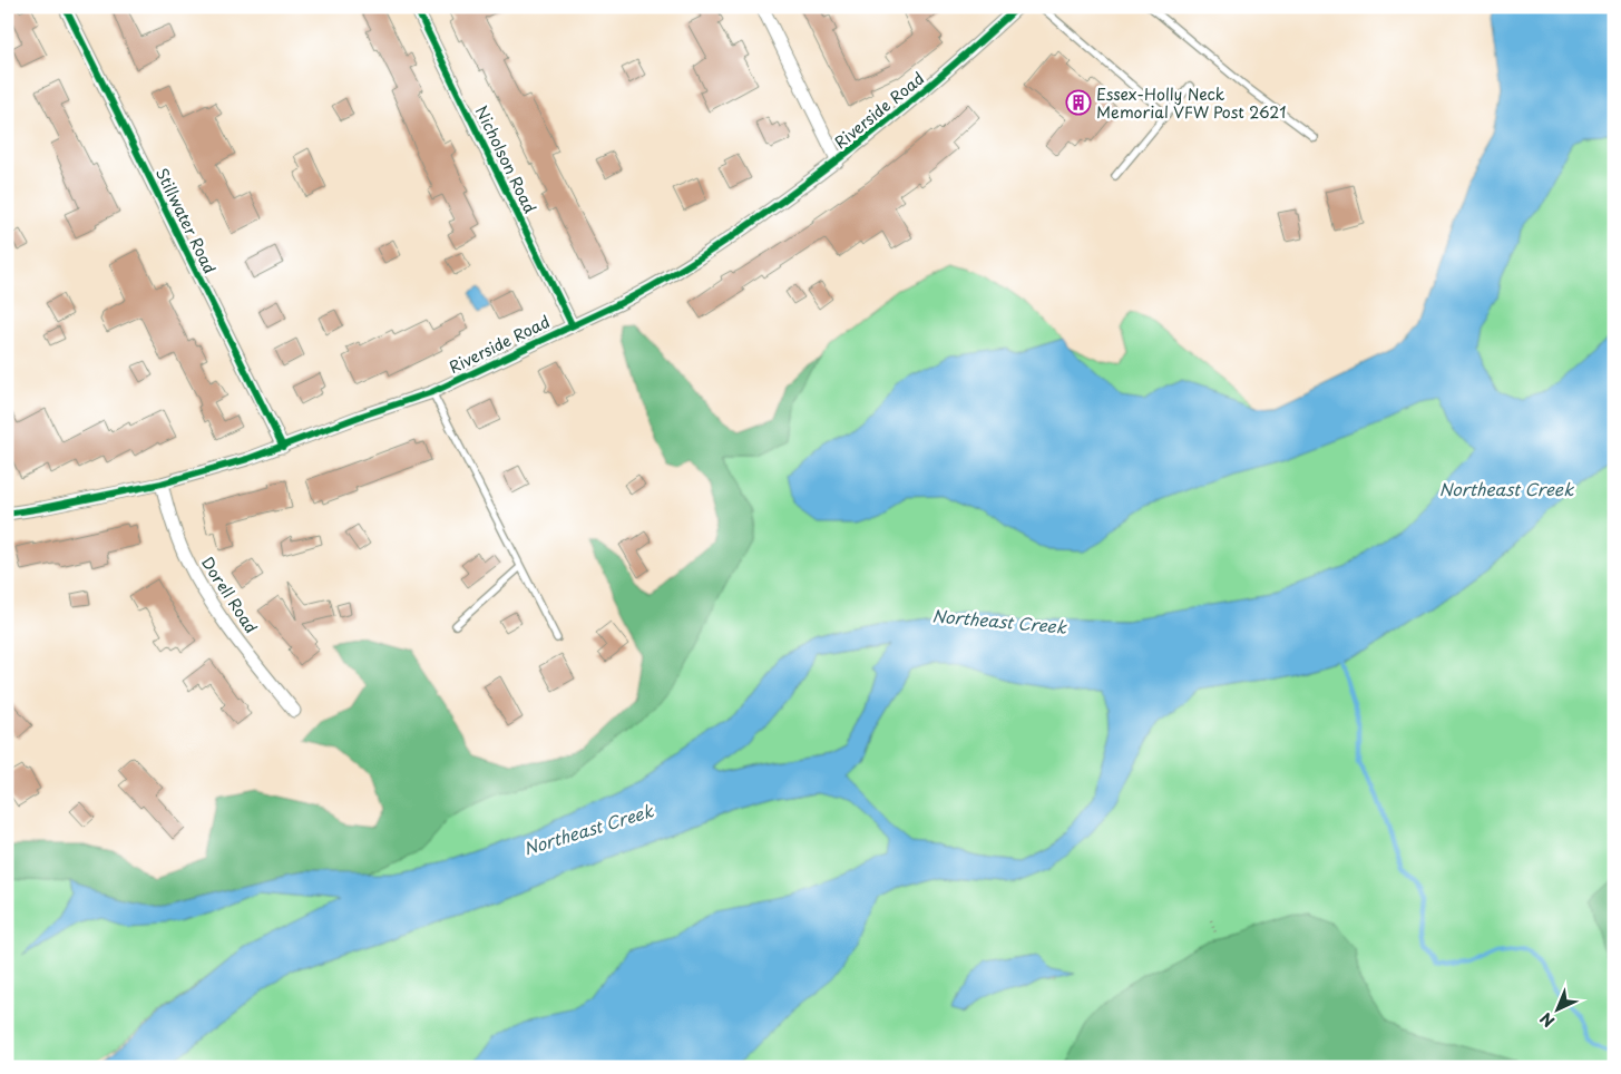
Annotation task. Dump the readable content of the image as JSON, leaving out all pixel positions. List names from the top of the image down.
{
  "streets": {
    "street": [
      "Riverside Road",
      "Nicholson Road",
      "Stillwater Road",
      "Dorell Road"
    ]
  },
  "crossings": [
    ["Riverside Road", "Nicholson Road"],
    ["Riverside Road", "Stillwater Road"],
    ["Riverside Road", "Dorell Road"]
  ],
  "water": ["Northeast Creek"],
  "places": {
    "building": ["Essex-Holly Neck Memorial VFW Post 2621"]
  },
  "north": "bottom left"
}
